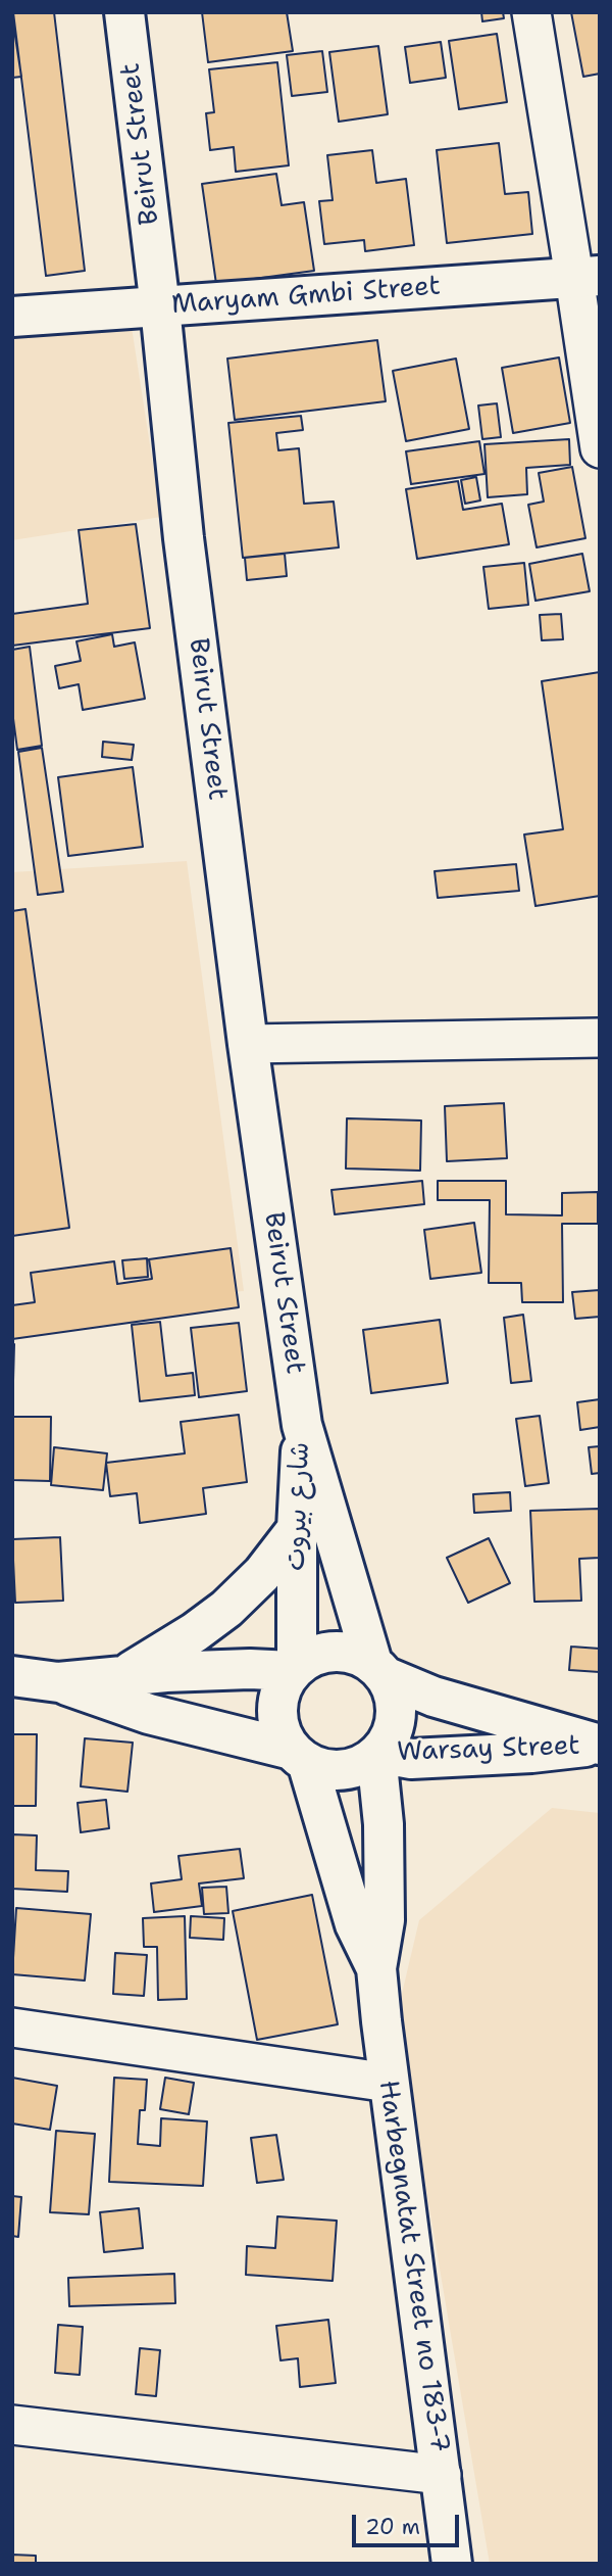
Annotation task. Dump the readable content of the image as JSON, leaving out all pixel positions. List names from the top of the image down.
{
  "streets": {
    "main road": [
      "Beirut Street",
      "Maryam Gmbi Street",
      "شارع بيروت",
      "Warsay Street",
      "Harbegnatat Street no 183-7"
    ]
  },
  "crossings": [
    ["Beirut Street", "Maryam Gmbi Street"],
    ["Beirut Street", "شارع بيروت"],
    ["شارع بيروت", "Warsay Street"]
  ],
  "scale_bar": "20 m"
}
